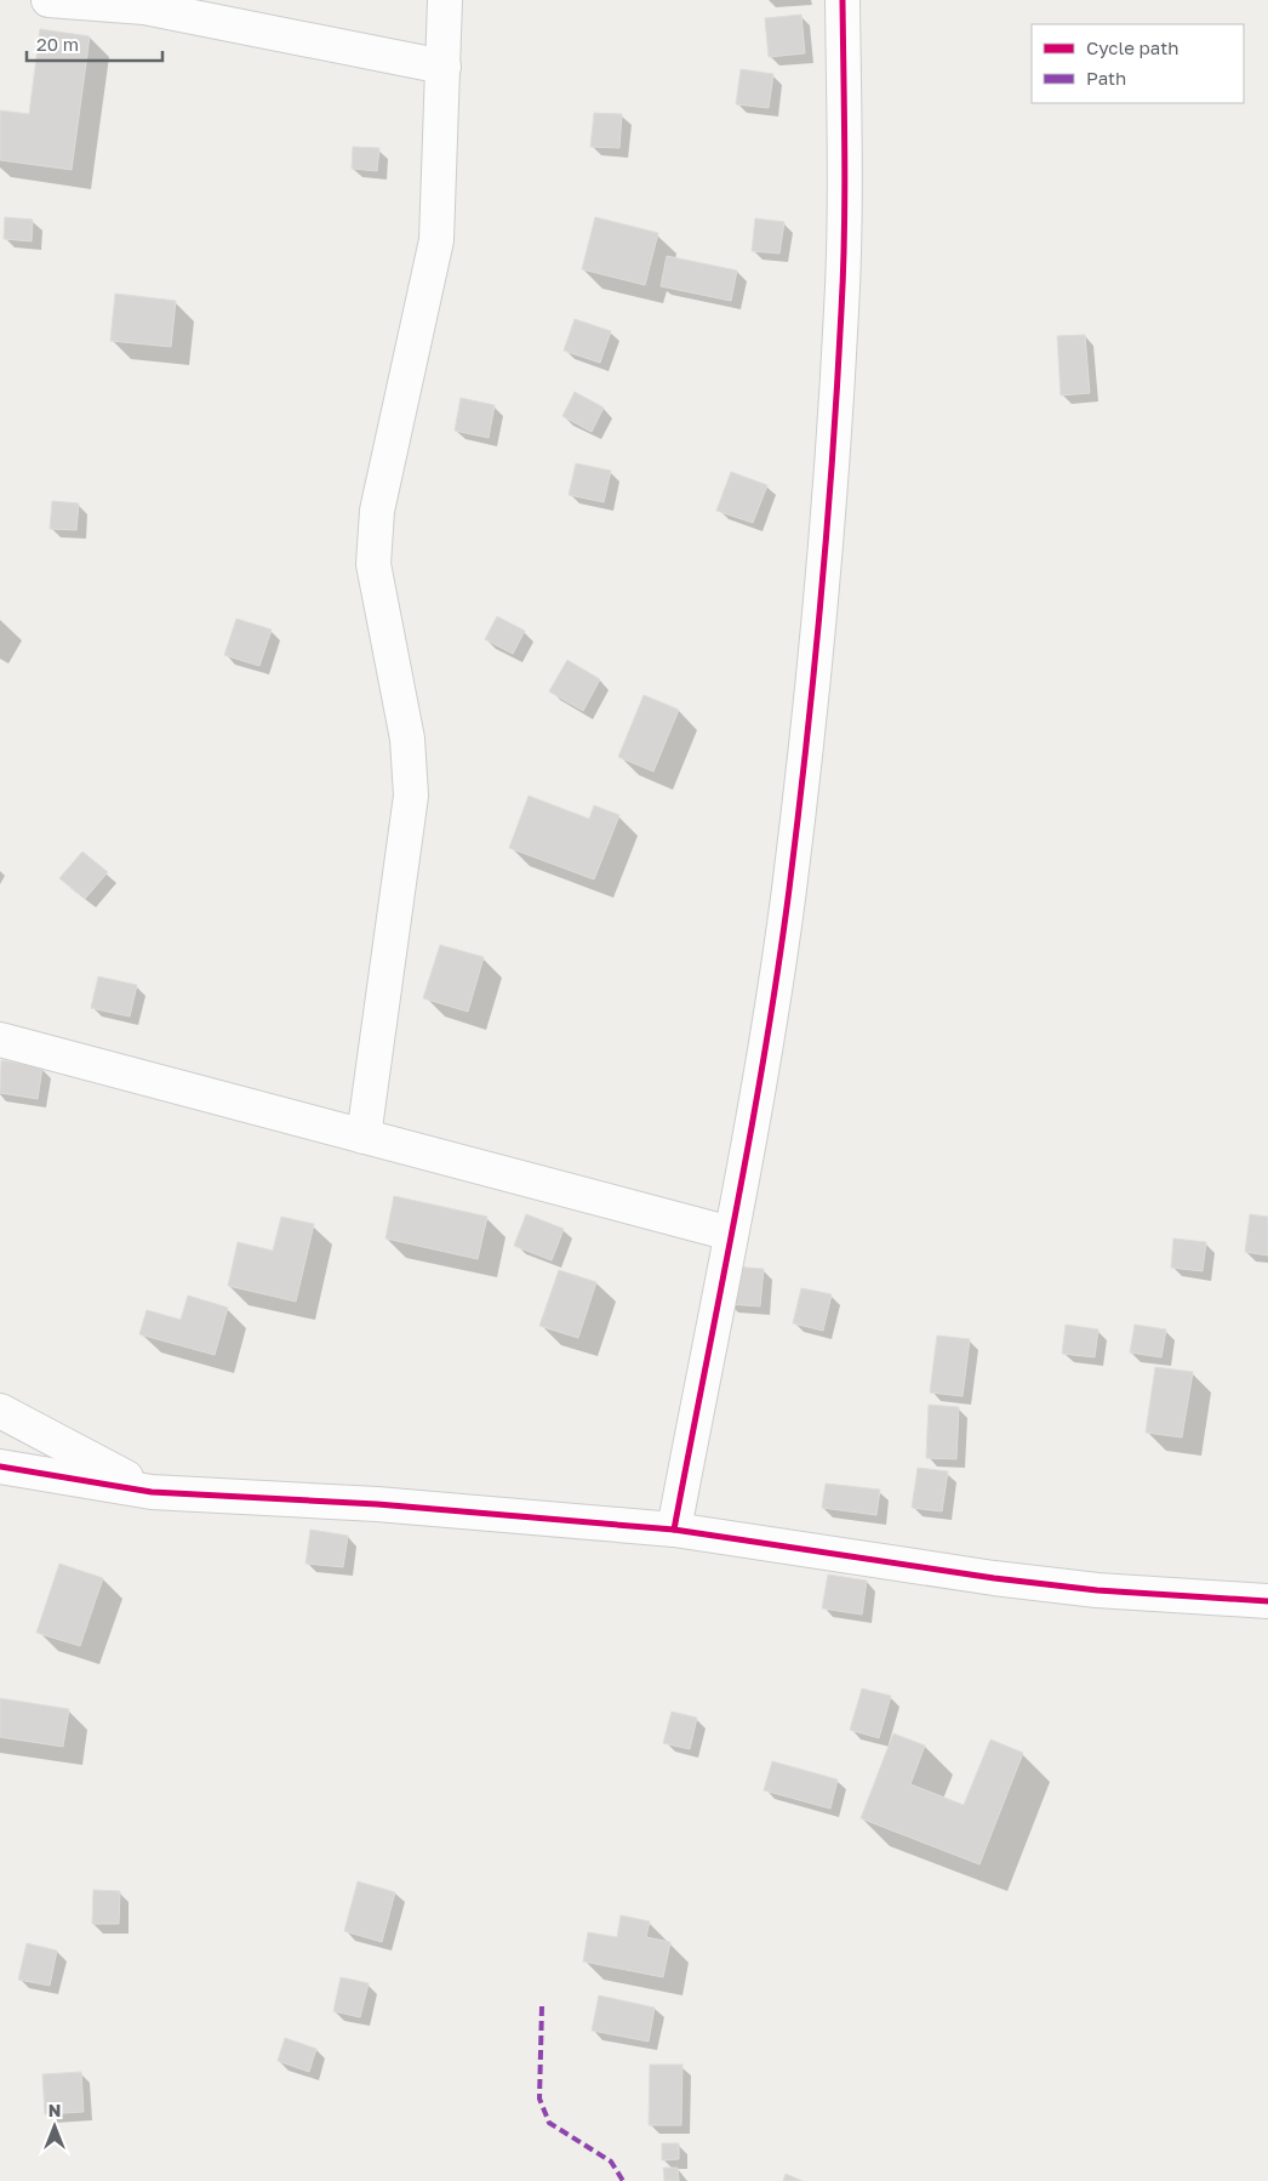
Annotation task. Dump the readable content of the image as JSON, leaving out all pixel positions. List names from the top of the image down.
{
  "legend": ["Cycle path", "Path"],
  "scale_bar": "20 m",
  "north": "top"
}
